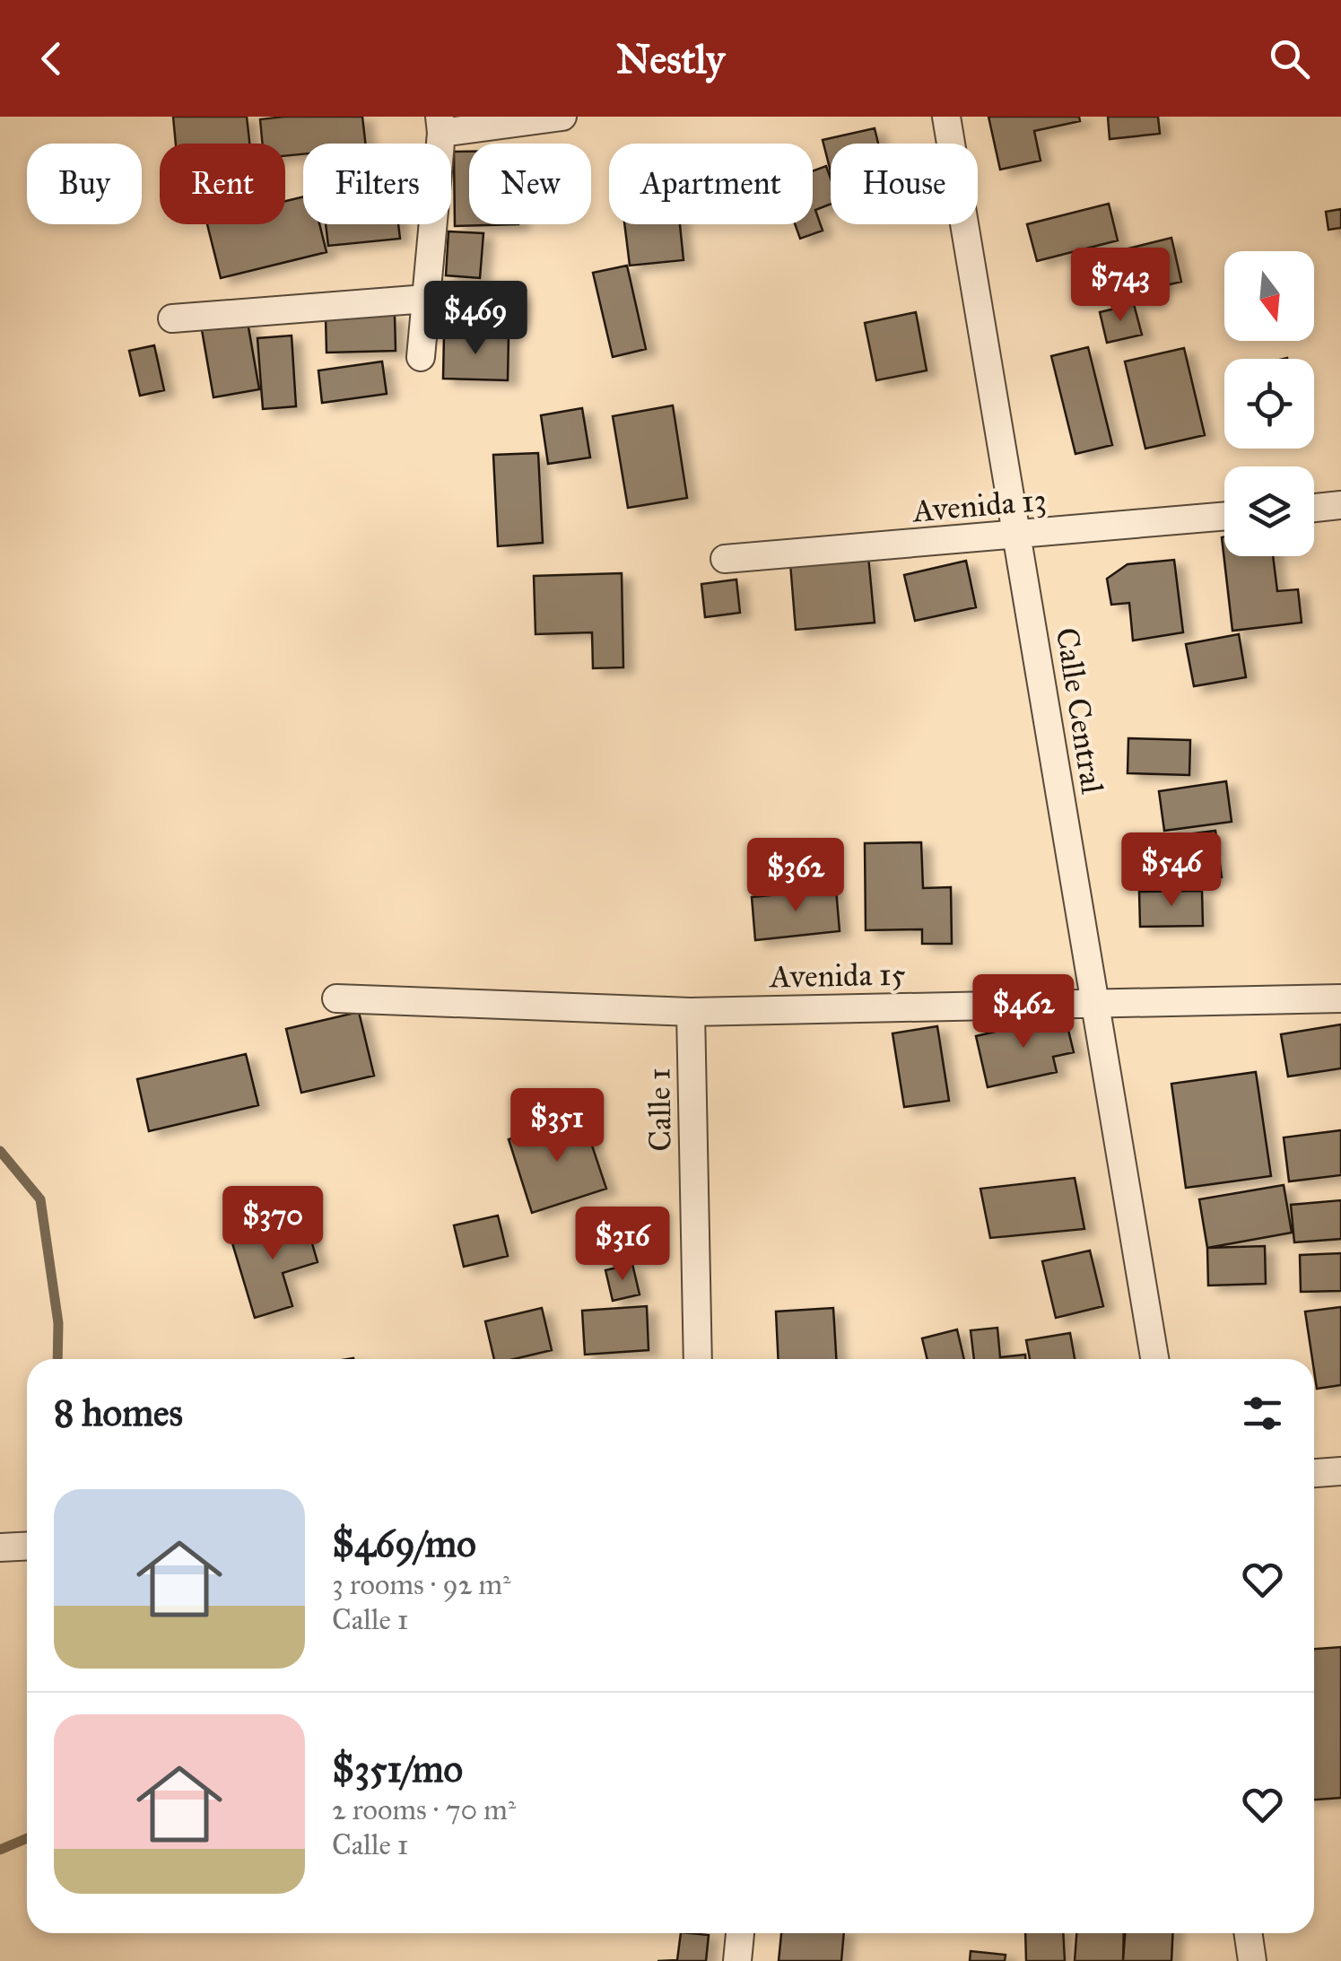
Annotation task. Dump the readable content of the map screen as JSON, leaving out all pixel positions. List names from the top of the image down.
{
  "streets": {
    "street": [
      "Avenida 13",
      "Calle Central",
      "Avenida 15",
      "Calle 1"
    ]
  },
  "crossings": [
    ["Avenida 13", "Calle Central"],
    ["Calle Central", "Avenida 15"],
    ["Avenida 15", "Calle 1"]
  ],
  "north": "bottom",
  "page": {
    "header": "Nestly",
    "chip": [
      "Buy",
      "Rent",
      "Filters",
      "New",
      "Apartment",
      "House"
    ],
    "price": [
      "$743",
      "$469",
      "$546",
      "$362",
      "$462",
      "$351",
      "$370",
      "$316"
    ],
    "heading": "8 homes",
    "list": [
      {
        "name": "$469/mo",
        "note": "3 rooms · 92 m² · Calle 1"
      },
      {
        "name": "$351/mo",
        "note": "2 rooms · 70 m² · Calle 1"
      }
    ]
  }
}
